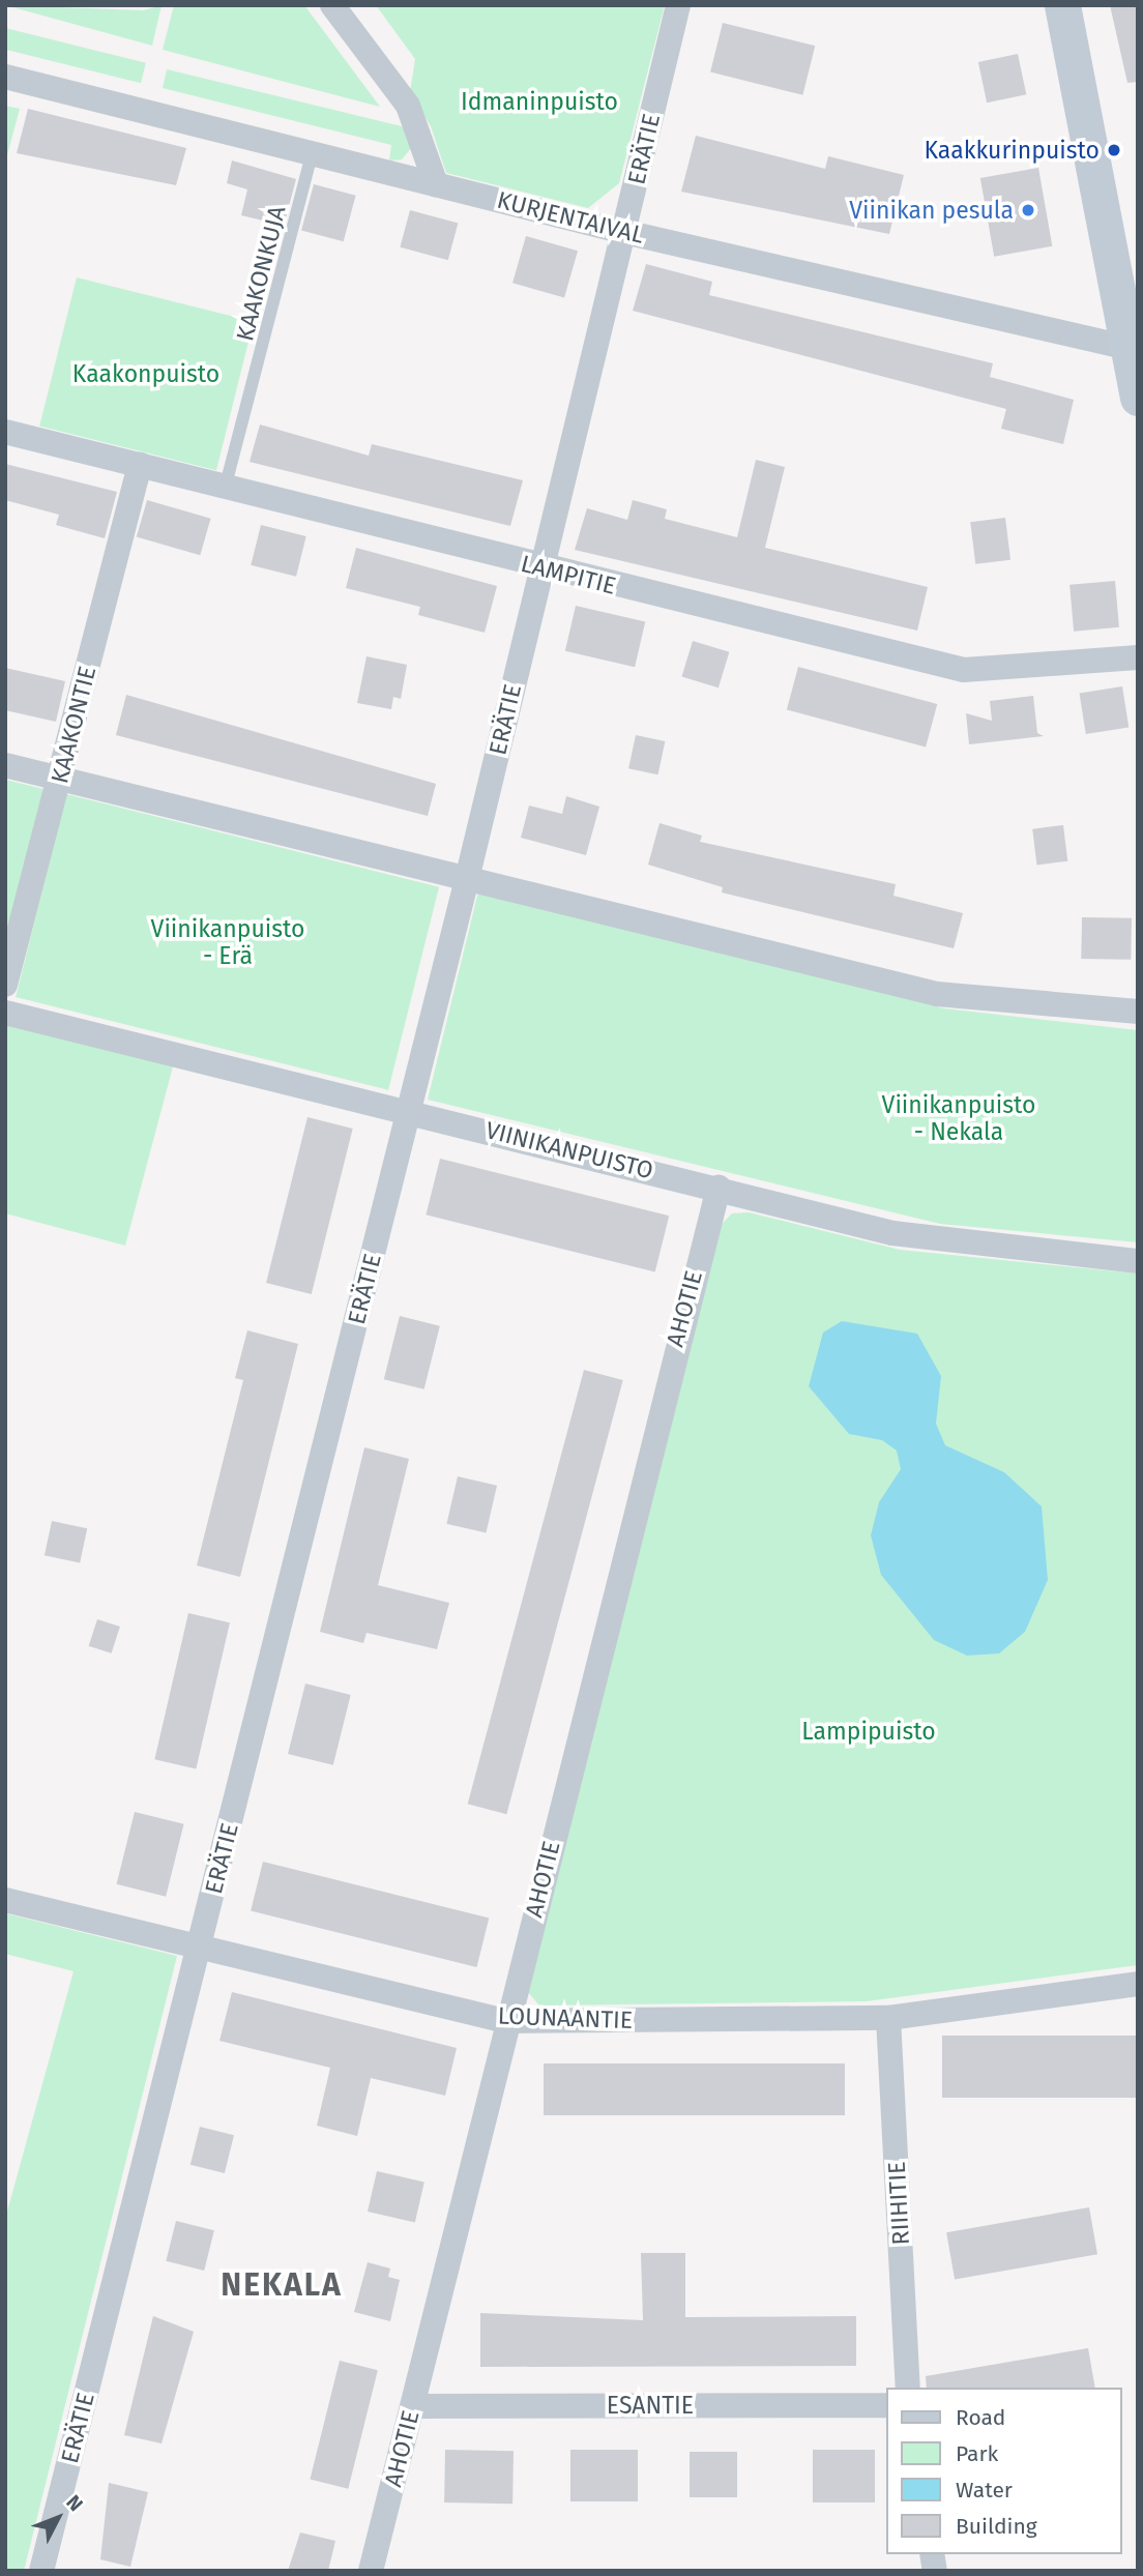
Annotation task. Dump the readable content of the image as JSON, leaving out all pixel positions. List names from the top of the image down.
{
  "streets": {
    "street": [
      "ERÄTIE",
      "KURJENTAIVAL",
      "LAMPITIE",
      "KAAKONTIE",
      "VIINIKANPUISTO",
      "AHOTIE",
      "LOUNAANTIE",
      "RIIHITIE",
      "ESANTIE"
    ],
    "lane": ["KAAKONKUJA"]
  },
  "crossings": [
    ["ERÄTIE", "KURJENTAIVAL"],
    ["ERÄTIE", "LAMPITIE"],
    ["ERÄTIE", "VIINIKANPUISTO"],
    ["ERÄTIE", "LOUNAANTIE"],
    ["KURJENTAIVAL", "KAAKONKUJA"],
    ["KAAKONKUJA", "LAMPITIE"],
    ["LAMPITIE", "KAAKONTIE"],
    ["VIINIKANPUISTO", "AHOTIE"],
    ["AHOTIE", "LOUNAANTIE"],
    ["AHOTIE", "ESANTIE"],
    ["LOUNAANTIE", "RIIHITIE"]
  ],
  "districts": ["NEKALA"],
  "parks": [
    "Idmaninpuisto",
    "Kaakonpuisto",
    "Viinikanpuisto - Erä",
    "Viinikanpuisto - Nekala",
    "Lampipuisto"
  ],
  "places": ["Kaakkurinpuisto", "Viinikan pesula"],
  "legend": [
    "Road",
    "Park",
    "Water",
    "Building"
  ],
  "north": "top right"
}
